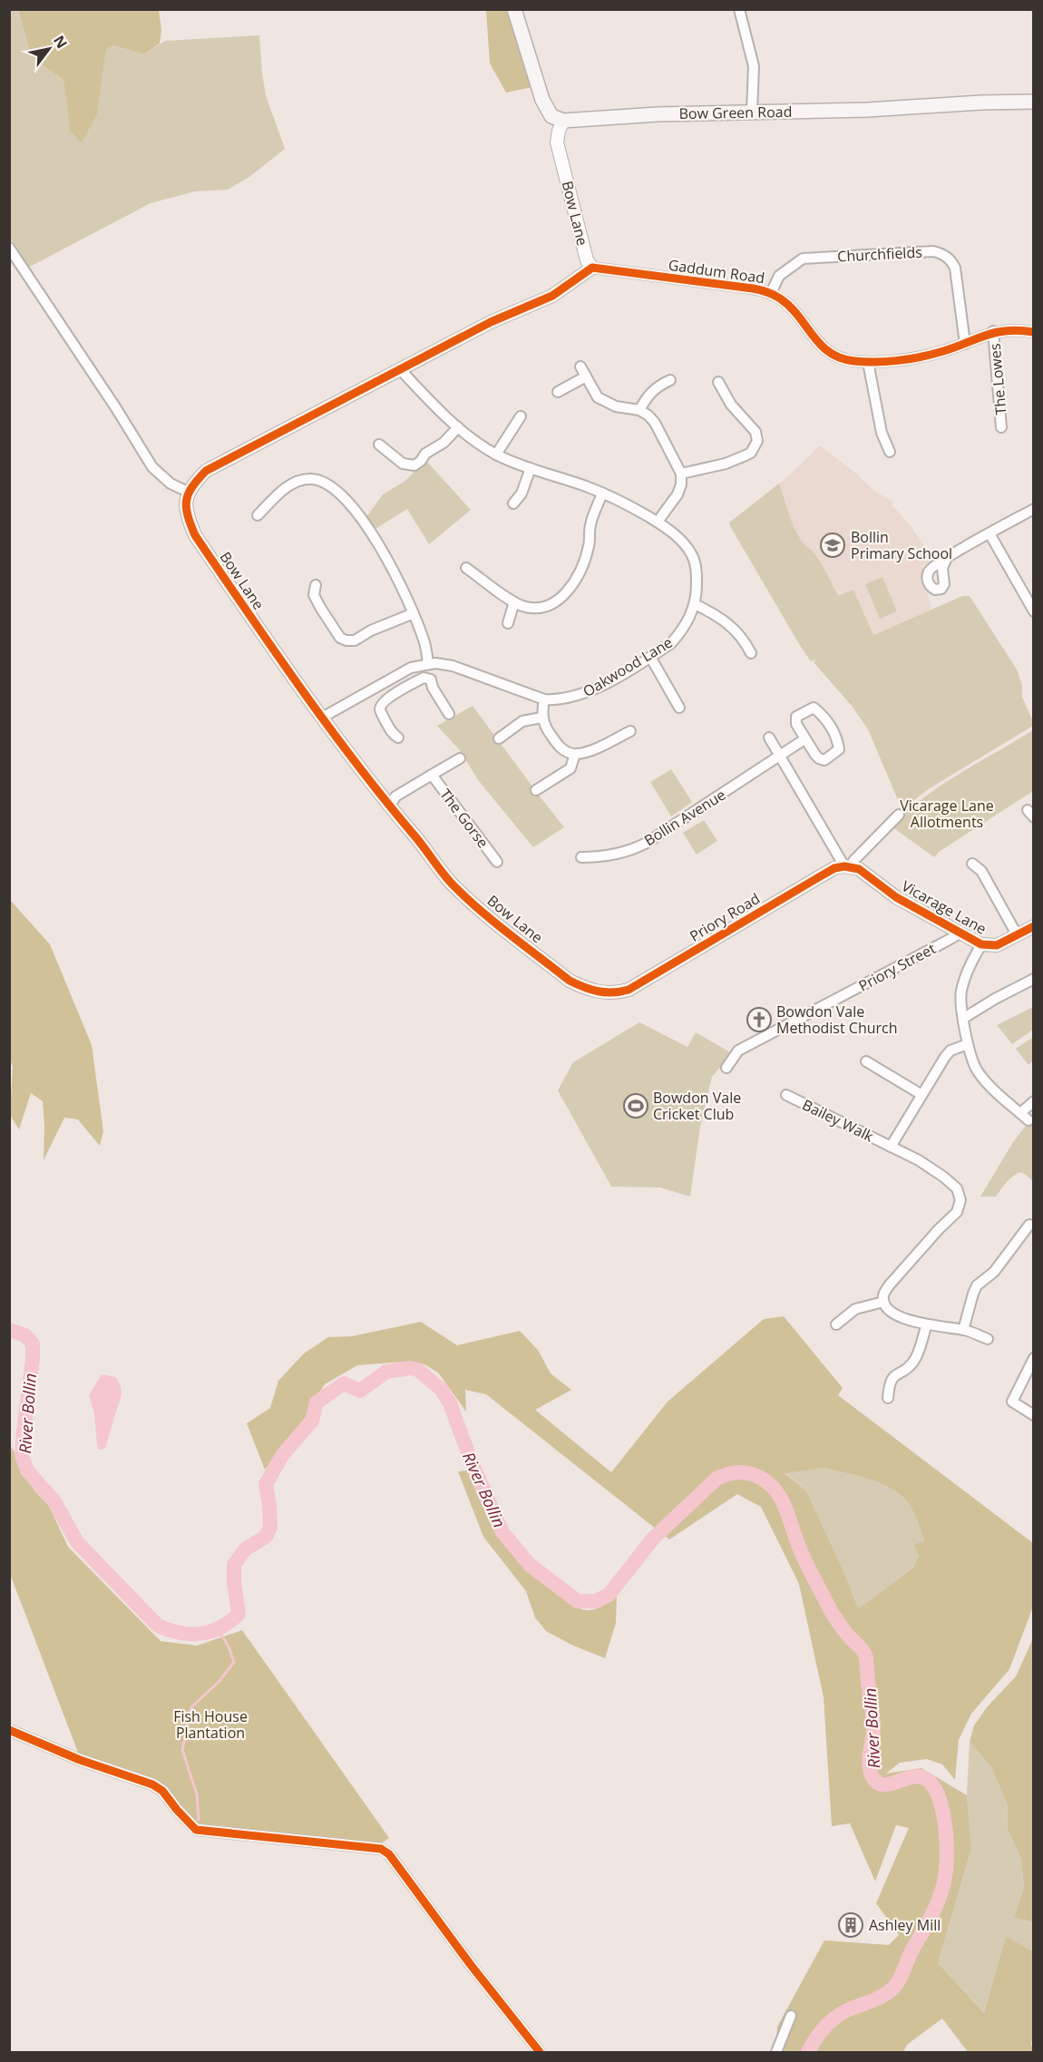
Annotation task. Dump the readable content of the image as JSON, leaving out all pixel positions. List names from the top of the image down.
{
  "streets": {
    "main road": ["Bow Green Road"],
    "street": [
      "Bow Lane",
      "Churchfields",
      "Gaddum Road",
      "The Lowes",
      "Oakwood Lane",
      "Bollin Avenue",
      "The Gorse",
      "Vicarage Lane",
      "Priory Road",
      "Priory Street",
      "Bailey Walk"
    ]
  },
  "crossings": [
    ["Bow Green Road", "Bow Lane"],
    ["Bow Lane", "Gaddum Road"],
    ["Bow Lane", "Oakwood Lane"],
    ["Bow Lane", "The Gorse"],
    ["Bow Lane", "Priory Road"],
    ["Churchfields", "Gaddum Road"],
    ["Gaddum Road", "The Lowes"],
    ["Vicarage Lane", "Priory Road"],
    ["Vicarage Lane", "Priory Street"]
  ],
  "water": ["River Bollin"],
  "parks": ["Vicarage Lane Allotments", "Fish House Plantation"],
  "places": {
    "school or university": ["Bollin Primary School"],
    "church": ["Bowdon Vale Methodist Church"],
    "sports": ["Bowdon Vale Cricket Club"],
    "building": ["Ashley Mill"]
  },
  "north": "top right"
}
